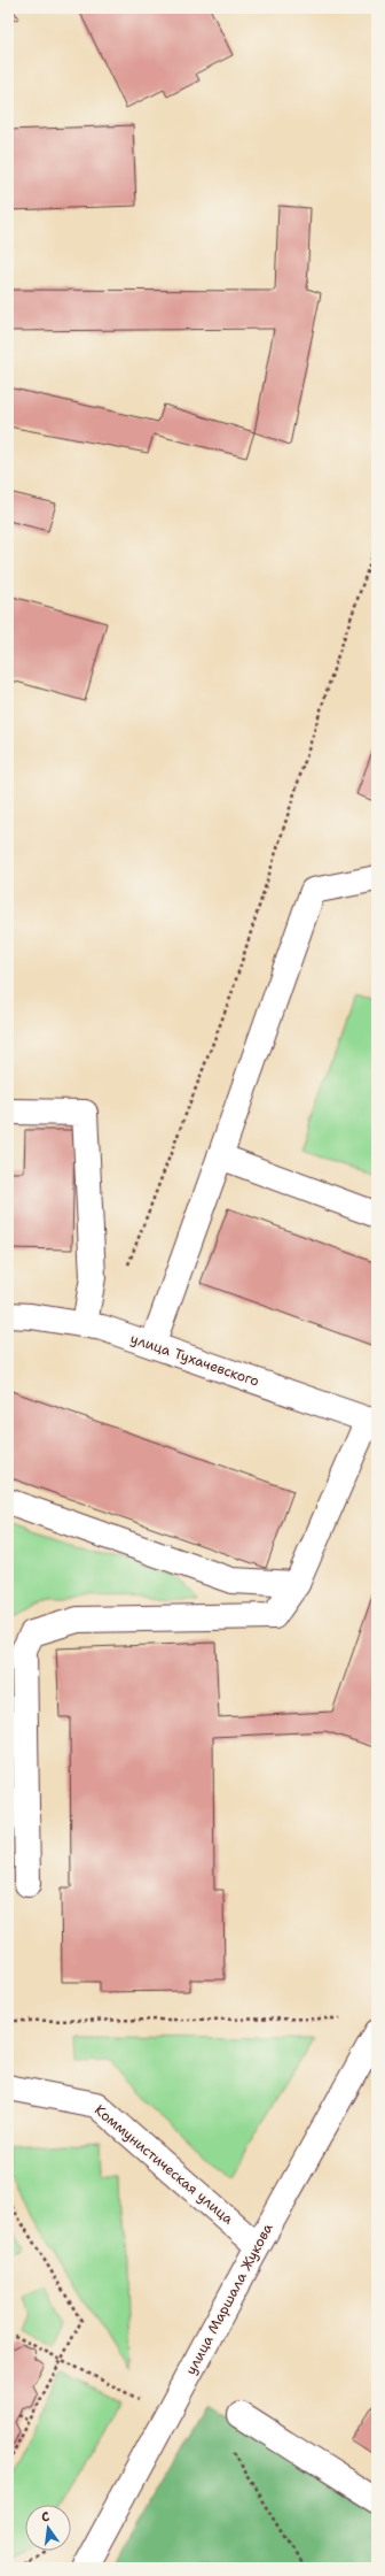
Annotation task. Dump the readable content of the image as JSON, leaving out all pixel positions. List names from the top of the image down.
{
  "streets": {
    "street": ["улица Тухачевского", "Коммунистическая улица", "улица Маршала Жукова"]
  },
  "crossings": [
    ["Коммунистическая улица", "улица Маршала Жукова"]
  ],
  "north": "top"
}
